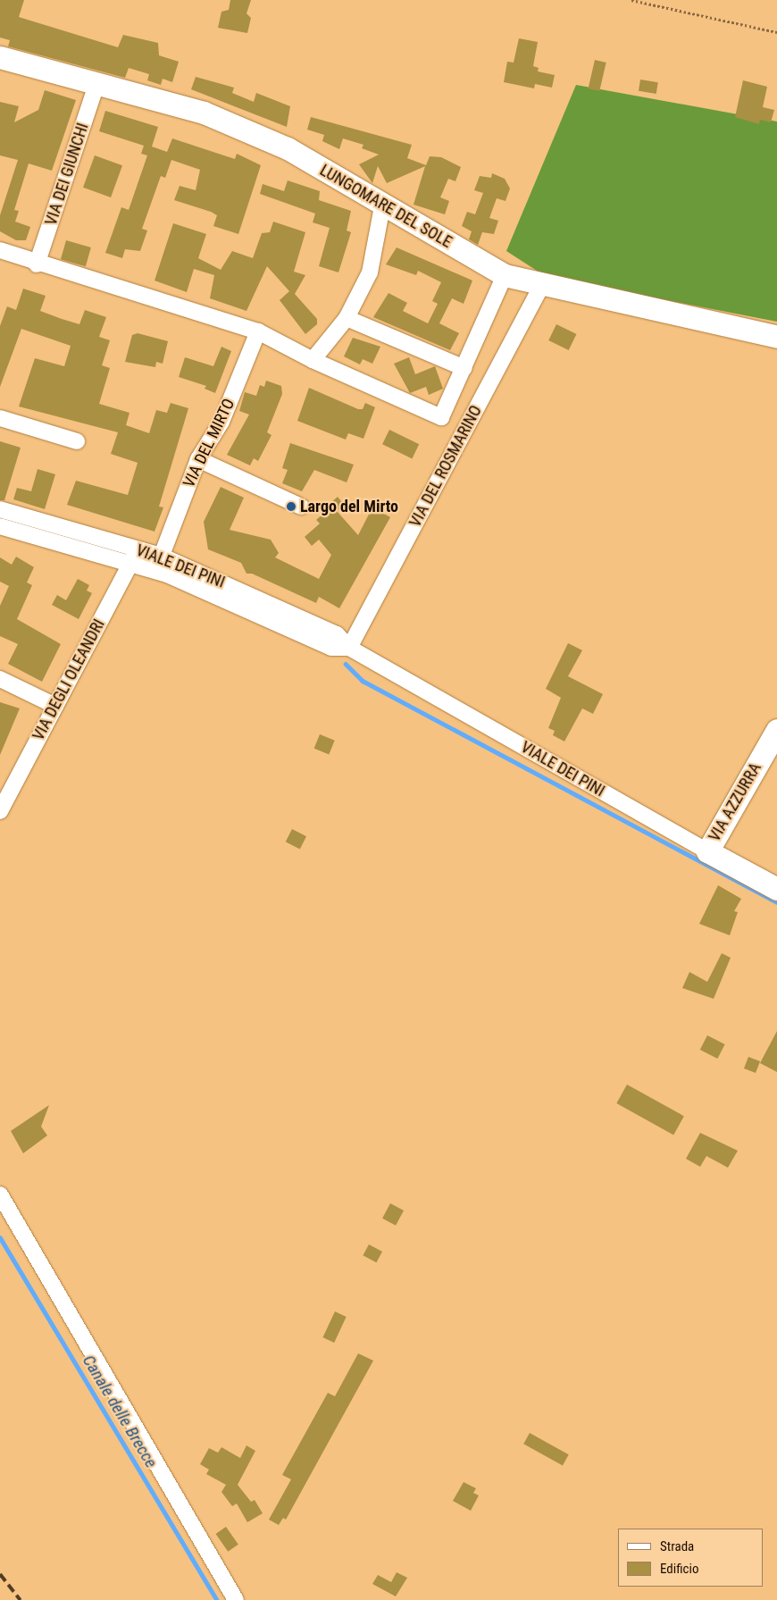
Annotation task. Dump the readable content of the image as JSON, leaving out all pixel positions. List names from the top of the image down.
{
  "streets": {
    "street": [
      "VIA DEI GIUNCHI",
      "LUNGOMARE DEL SOLE",
      "VIA DEL MIRTO",
      "VIA DEL ROSMARINO",
      "VIALE DEI PINI",
      "VIA DEGLI OLEANDRI",
      "VIA AZZURRA"
    ]
  },
  "crossings": [
    ["VIA DEI GIUNCHI", "LUNGOMARE DEL SOLE"],
    ["LUNGOMARE DEL SOLE", "VIA DEL ROSMARINO"],
    ["VIA DEL MIRTO", "VIALE DEI PINI"],
    ["VIA DEL ROSMARINO", "VIALE DEI PINI"],
    ["VIALE DEI PINI", "VIA DEGLI OLEANDRI"],
    ["VIALE DEI PINI", "VIA AZZURRA"]
  ],
  "water": ["Canale delle Brecce"],
  "places": ["Largo del Mirto"],
  "legend": ["Strada", "Edificio"]
}
